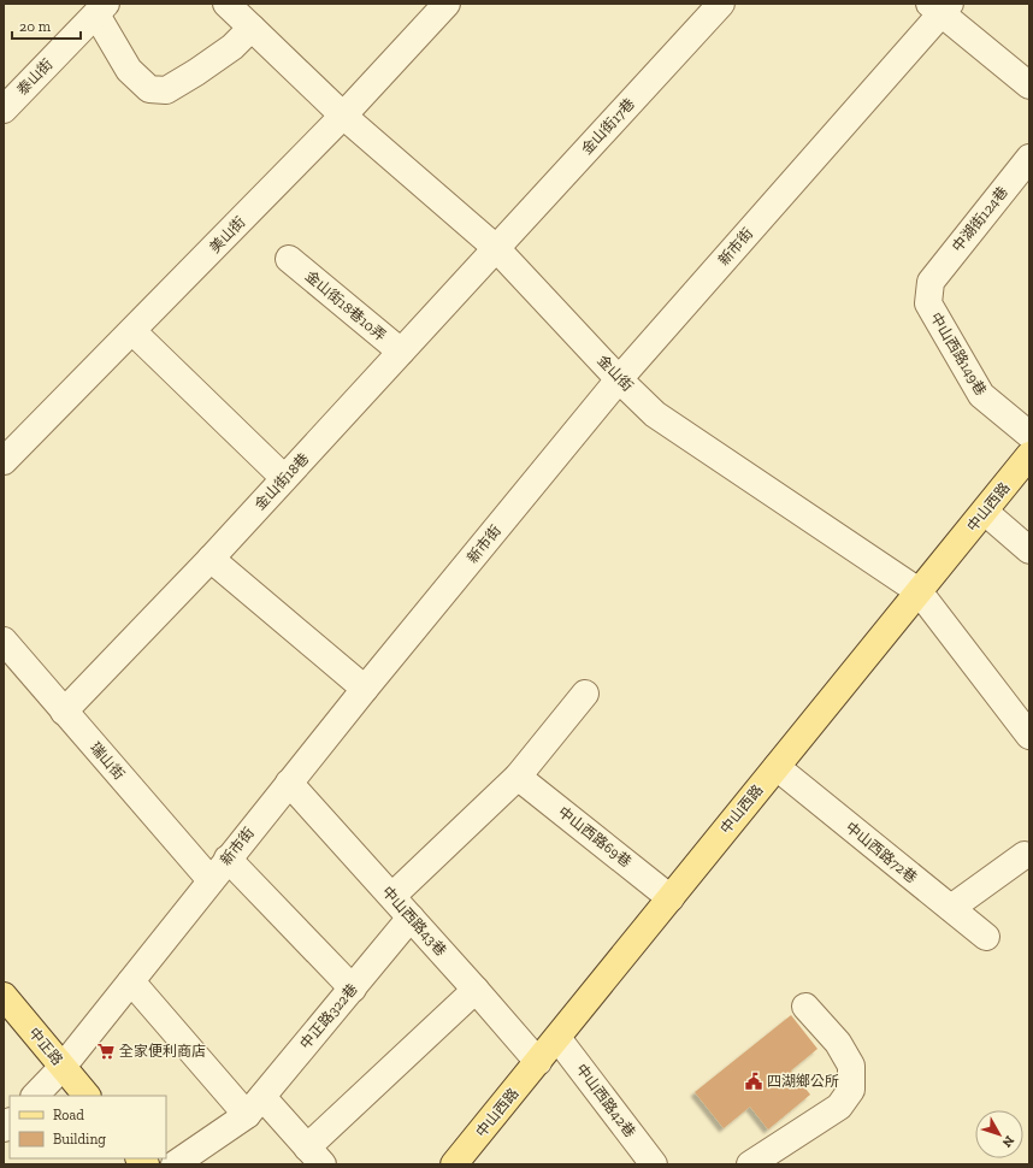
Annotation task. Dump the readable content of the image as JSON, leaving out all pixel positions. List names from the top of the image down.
{
  "streets": {
    "main road": ["中山西路", "中正路"],
    "street": [
      "泰山街",
      "金山街17巷",
      "中湖街124巷",
      "美山街",
      "新市街",
      "金山街18巷10弄",
      "中山西路149巷",
      "金山街",
      "金山街18巷",
      "瑞山街",
      "中山西路69巷",
      "中山西路72巷",
      "中山西路43巷",
      "中正路322巷",
      "中山西路42巷"
    ]
  },
  "crossings": [
    ["金山街17巷", "金山街"],
    ["金山街17巷", "金山街18巷"],
    ["中湖街124巷", "中山西路149巷"],
    ["美山街", "金山街"],
    ["新市街", "金山街"],
    ["新市街", "瑞山街"],
    ["新市街", "中山西路43巷"],
    ["新市街", "中正路"],
    ["金山街18巷10弄", "金山街18巷"],
    ["中山西路149巷", "中山西路"],
    ["金山街", "金山街18巷"],
    ["金山街", "中山西路"],
    ["金山街18巷", "瑞山街"],
    ["中山西路", "中山西路69巷"],
    ["中山西路", "中山西路72巷"],
    ["中山西路", "中山西路43巷"],
    ["中山西路", "中山西路42巷"],
    ["中山西路43巷", "中正路322巷"]
  ],
  "places": {
    "supermarket": ["全家便利商店"],
    "public building": ["四湖鄉公所"]
  },
  "legend": ["Road", "Building"],
  "scale_bar": "20 m",
  "north": "bottom right"
}
